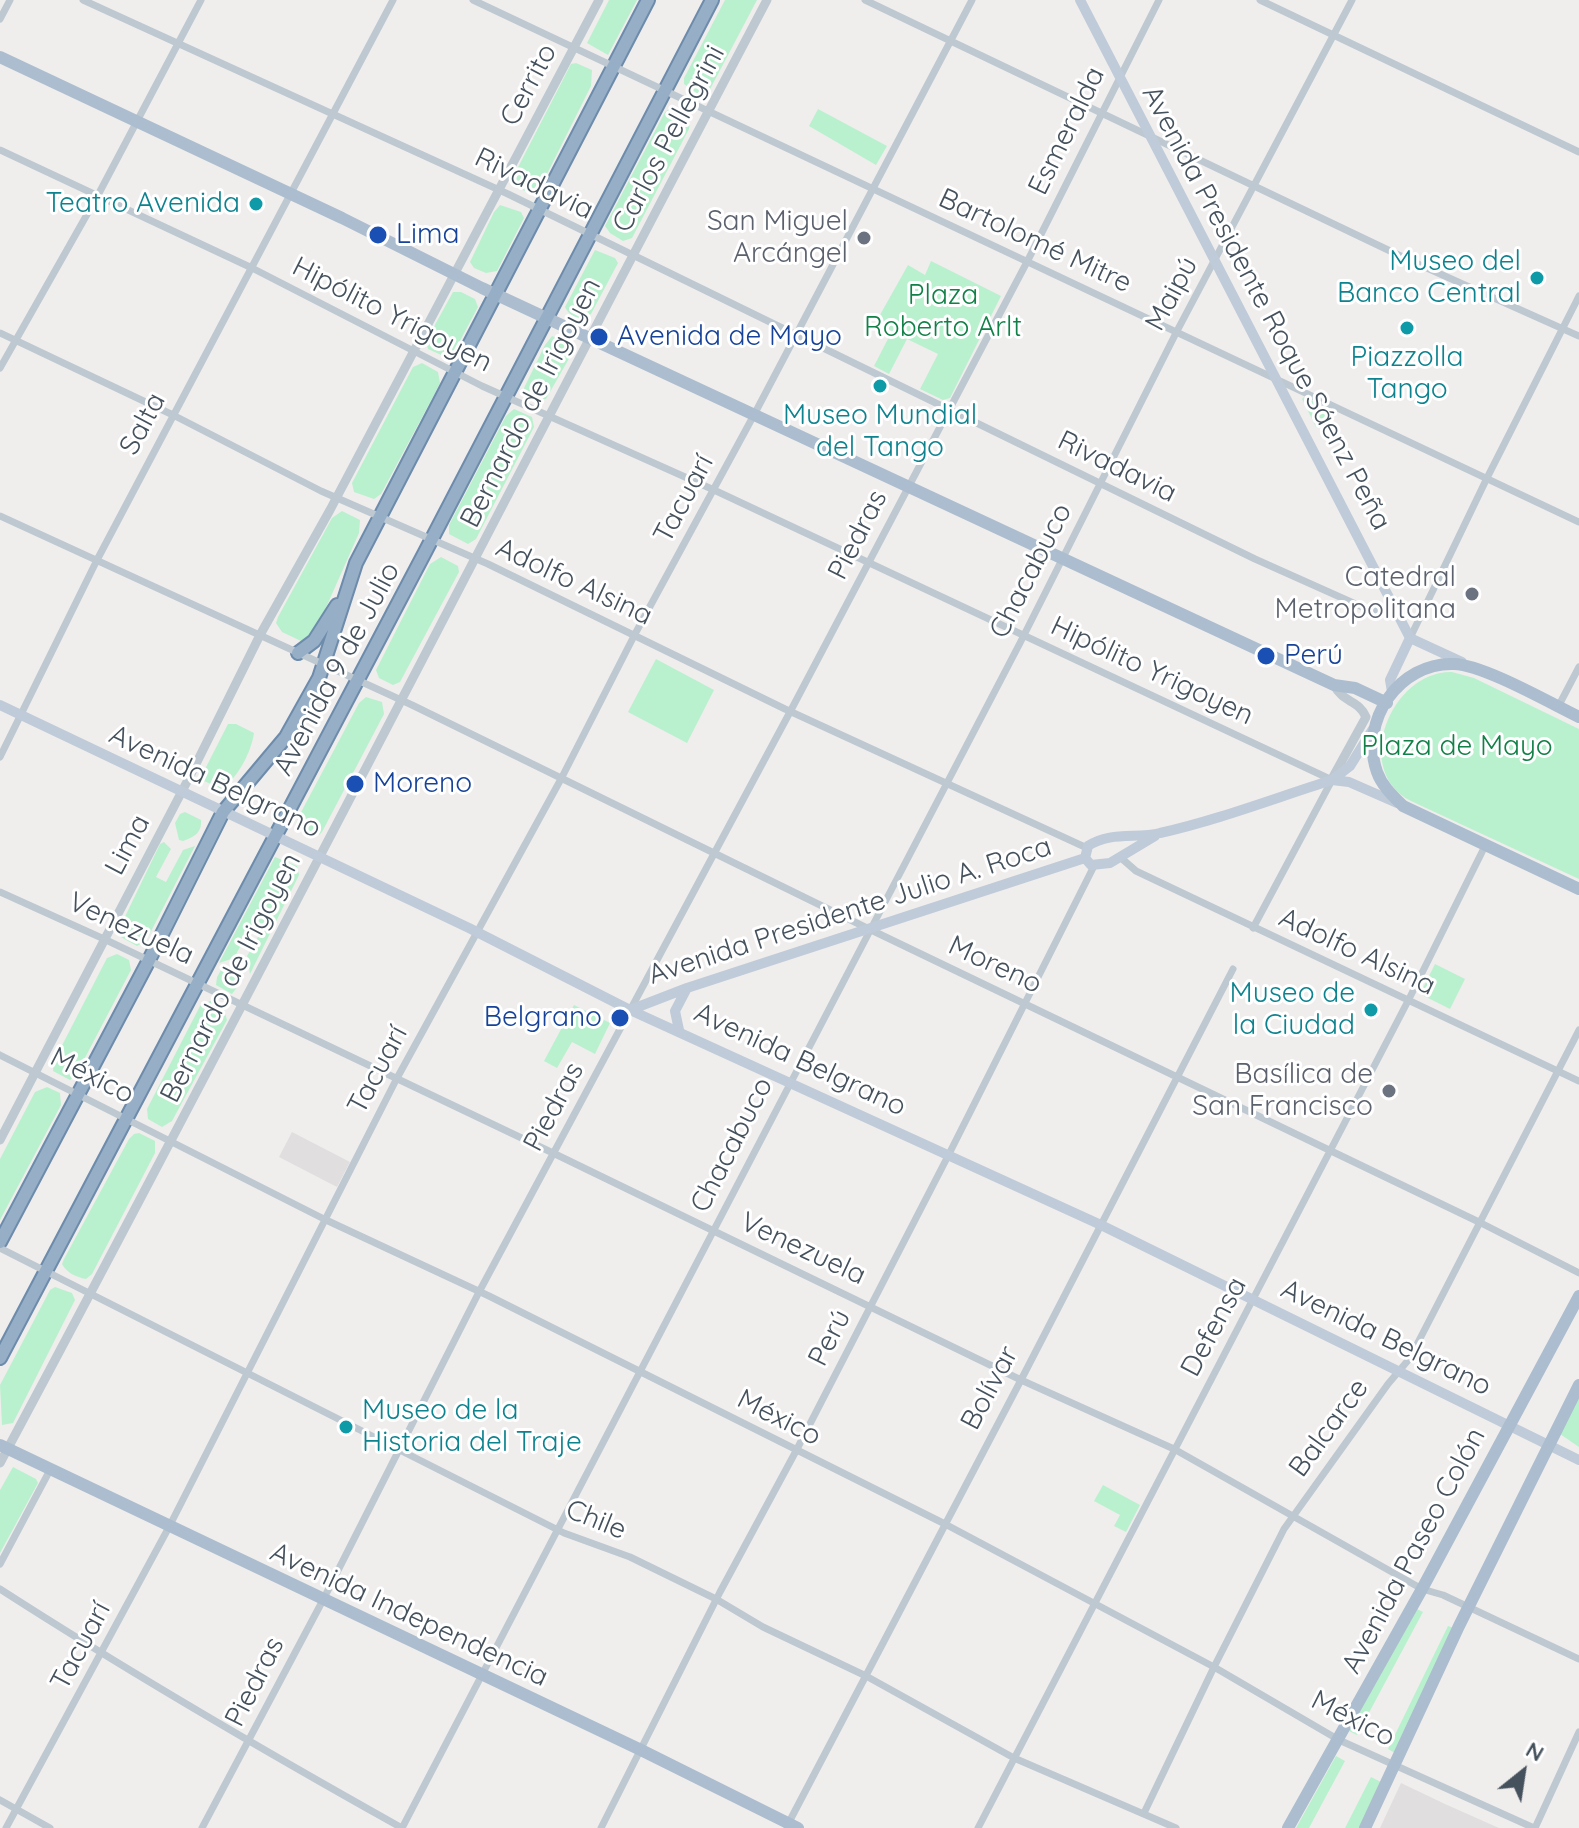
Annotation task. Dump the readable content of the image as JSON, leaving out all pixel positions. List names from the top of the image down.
{
  "streets": {
    "highway": ["Avenida 9 de Julio"],
    "main road": [
      "Avenida Presidente Roque Sáenz Peña",
      "Avenida Belgrano",
      "Avenida Presidente Julio A. Roca",
      "Avenida Paseo Colón",
      "Avenida Independencia"
    ],
    "street": [
      "Cerrito",
      "Esmeralda",
      "Carlos Pellegrini",
      "Rivadavia",
      "Bartolomé Mitre",
      "Maipú",
      "Hipólito Yrigoyen",
      "Bernardo de Irigoyen",
      "Salta",
      "Tacuarí",
      "Piedras",
      "Chacabuco",
      "Adolfo Alsina",
      "Lima",
      "Venezuela",
      "Moreno",
      "México",
      "Defensa",
      "Perú",
      "Bolívar",
      "Balcarce",
      "Chile"
    ]
  },
  "crossings": [
    ["Cerrito", "Rivadavia"],
    ["Cerrito", "Bartolomé Mitre"],
    ["Cerrito", "Lima"],
    ["Esmeralda", "Rivadavia"],
    ["Esmeralda", "Bartolomé Mitre"],
    ["Esmeralda", "Avenida Presidente Roque Sáenz Peña"],
    ["Esmeralda", "Piedras"],
    ["Carlos Pellegrini", "Rivadavia"],
    ["Carlos Pellegrini", "Bartolomé Mitre"],
    ["Carlos Pellegrini", "Bernardo de Irigoyen"],
    ["Rivadavia", "Maipú"],
    ["Rivadavia", "Avenida Presidente Roque Sáenz Peña"],
    ["Rivadavia", "Bernardo de Irigoyen"],
    ["Rivadavia", "Salta"],
    ["Rivadavia", "Tacuarí"],
    ["Rivadavia", "Piedras"],
    ["Rivadavia", "Chacabuco"],
    ["Rivadavia", "Avenida 9 de Julio"],
    ["Rivadavia", "Lima"],
    ["Bartolomé Mitre", "Maipú"],
    ["Bartolomé Mitre", "Avenida Presidente Roque Sáenz Peña"],
    ["Bartolomé Mitre", "Tacuarí"],
    ["Bartolomé Mitre", "Avenida 9 de Julio"],
    ["Maipú", "Avenida Presidente Roque Sáenz Peña"],
    ["Maipú", "Chacabuco"],
    ["Hipólito Yrigoyen", "Bernardo de Irigoyen"],
    ["Hipólito Yrigoyen", "Salta"],
    ["Hipólito Yrigoyen", "Tacuarí"],
    ["Hipólito Yrigoyen", "Piedras"],
    ["Hipólito Yrigoyen", "Chacabuco"],
    ["Hipólito Yrigoyen", "Avenida 9 de Julio"],
    ["Hipólito Yrigoyen", "Lima"],
    ["Hipólito Yrigoyen", "Avenida Presidente Julio A. Roca"],
    ["Bernardo de Irigoyen", "Adolfo Alsina"],
    ["Bernardo de Irigoyen", "Avenida Belgrano"],
    ["Bernardo de Irigoyen", "Venezuela"],
    ["Bernardo de Irigoyen", "Moreno"],
    ["Bernardo de Irigoyen", "México"],
    ["Bernardo de Irigoyen", "Chile"],
    ["Bernardo de Irigoyen", "Avenida Independencia"],
    ["Salta", "Adolfo Alsina"],
    ["Salta", "Avenida Belgrano"],
    ["Salta", "Moreno"],
    ["Tacuarí", "Adolfo Alsina"],
    ["Tacuarí", "Avenida Belgrano"],
    ["Tacuarí", "Venezuela"],
    ["Tacuarí", "Moreno"],
    ["Tacuarí", "México"],
    ["Tacuarí", "Chile"],
    ["Tacuarí", "Avenida Independencia"],
    ["Piedras", "Adolfo Alsina"],
    ["Piedras", "Avenida Belgrano"],
    ["Piedras", "Avenida Presidente Julio A. Roca"],
    ["Piedras", "Venezuela"],
    ["Piedras", "Moreno"],
    ["Piedras", "México"],
    ["Piedras", "Chile"],
    ["Piedras", "Avenida Independencia"],
    ["Chacabuco", "Adolfo Alsina"],
    ["Chacabuco", "Avenida Belgrano"],
    ["Chacabuco", "Avenida Presidente Julio A. Roca"],
    ["Chacabuco", "Venezuela"],
    ["Chacabuco", "Moreno"],
    ["Chacabuco", "México"],
    ["Chacabuco", "Chile"],
    ["Chacabuco", "Avenida Independencia"],
    ["Adolfo Alsina", "Avenida 9 de Julio"],
    ["Adolfo Alsina", "Lima"],
    ["Adolfo Alsina", "Avenida Presidente Julio A. Roca"],
    ["Adolfo Alsina", "Defensa"],
    ["Adolfo Alsina", "Perú"],
    ["Adolfo Alsina", "Balcarce"],
    ["Avenida 9 de Julio", "Avenida Belgrano"],
    ["Avenida 9 de Julio", "Venezuela"],
    ["Avenida 9 de Julio", "Moreno"],
    ["Avenida 9 de Julio", "México"],
    ["Avenida 9 de Julio", "Chile"],
    ["Avenida Belgrano", "Lima"],
    ["Avenida Belgrano", "Avenida Presidente Julio A. Roca"],
    ["Avenida Belgrano", "Defensa"],
    ["Avenida Belgrano", "Perú"],
    ["Avenida Belgrano", "Bolívar"],
    ["Avenida Belgrano", "Balcarce"],
    ["Avenida Belgrano", "Avenida Paseo Colón"],
    ["Lima", "Venezuela"],
    ["Lima", "Moreno"],
    ["Lima", "México"],
    ["Avenida Presidente Julio A. Roca", "Moreno"],
    ["Avenida Presidente Julio A. Roca", "Perú"],
    ["Venezuela", "Defensa"],
    ["Venezuela", "Perú"],
    ["Venezuela", "Bolívar"],
    ["Venezuela", "Balcarce"],
    ["Venezuela", "Avenida Paseo Colón"],
    ["Moreno", "Defensa"],
    ["Moreno", "Perú"],
    ["Moreno", "Bolívar"],
    ["Moreno", "Balcarce"],
    ["México", "Defensa"],
    ["México", "Perú"],
    ["México", "Bolívar"],
    ["México", "Balcarce"],
    ["México", "Avenida Paseo Colón"],
    ["Defensa", "Chile"],
    ["Perú", "Chile"],
    ["Perú", "Avenida Independencia"],
    ["Bolívar", "Chile"],
    ["Bolívar", "Avenida Independencia"],
    ["Balcarce", "Chile"]
  ],
  "parks": ["Plaza Roberto Arlt", "Plaza de Mayo"],
  "places": [
    "Teatro Avenida",
    "Lima",
    "San Miguel Arcángel",
    "Museo del Banco Central",
    "Piazzolla Tango",
    "Avenida de Mayo",
    "Museo Mundial del Tango",
    "Catedral Metropolitana",
    "Perú",
    "Moreno",
    "Museo de la Ciudad",
    "Belgrano",
    "Basílica de San Francisco",
    "Museo de la Historia del Traje"
  ],
  "north": "top right"
}
